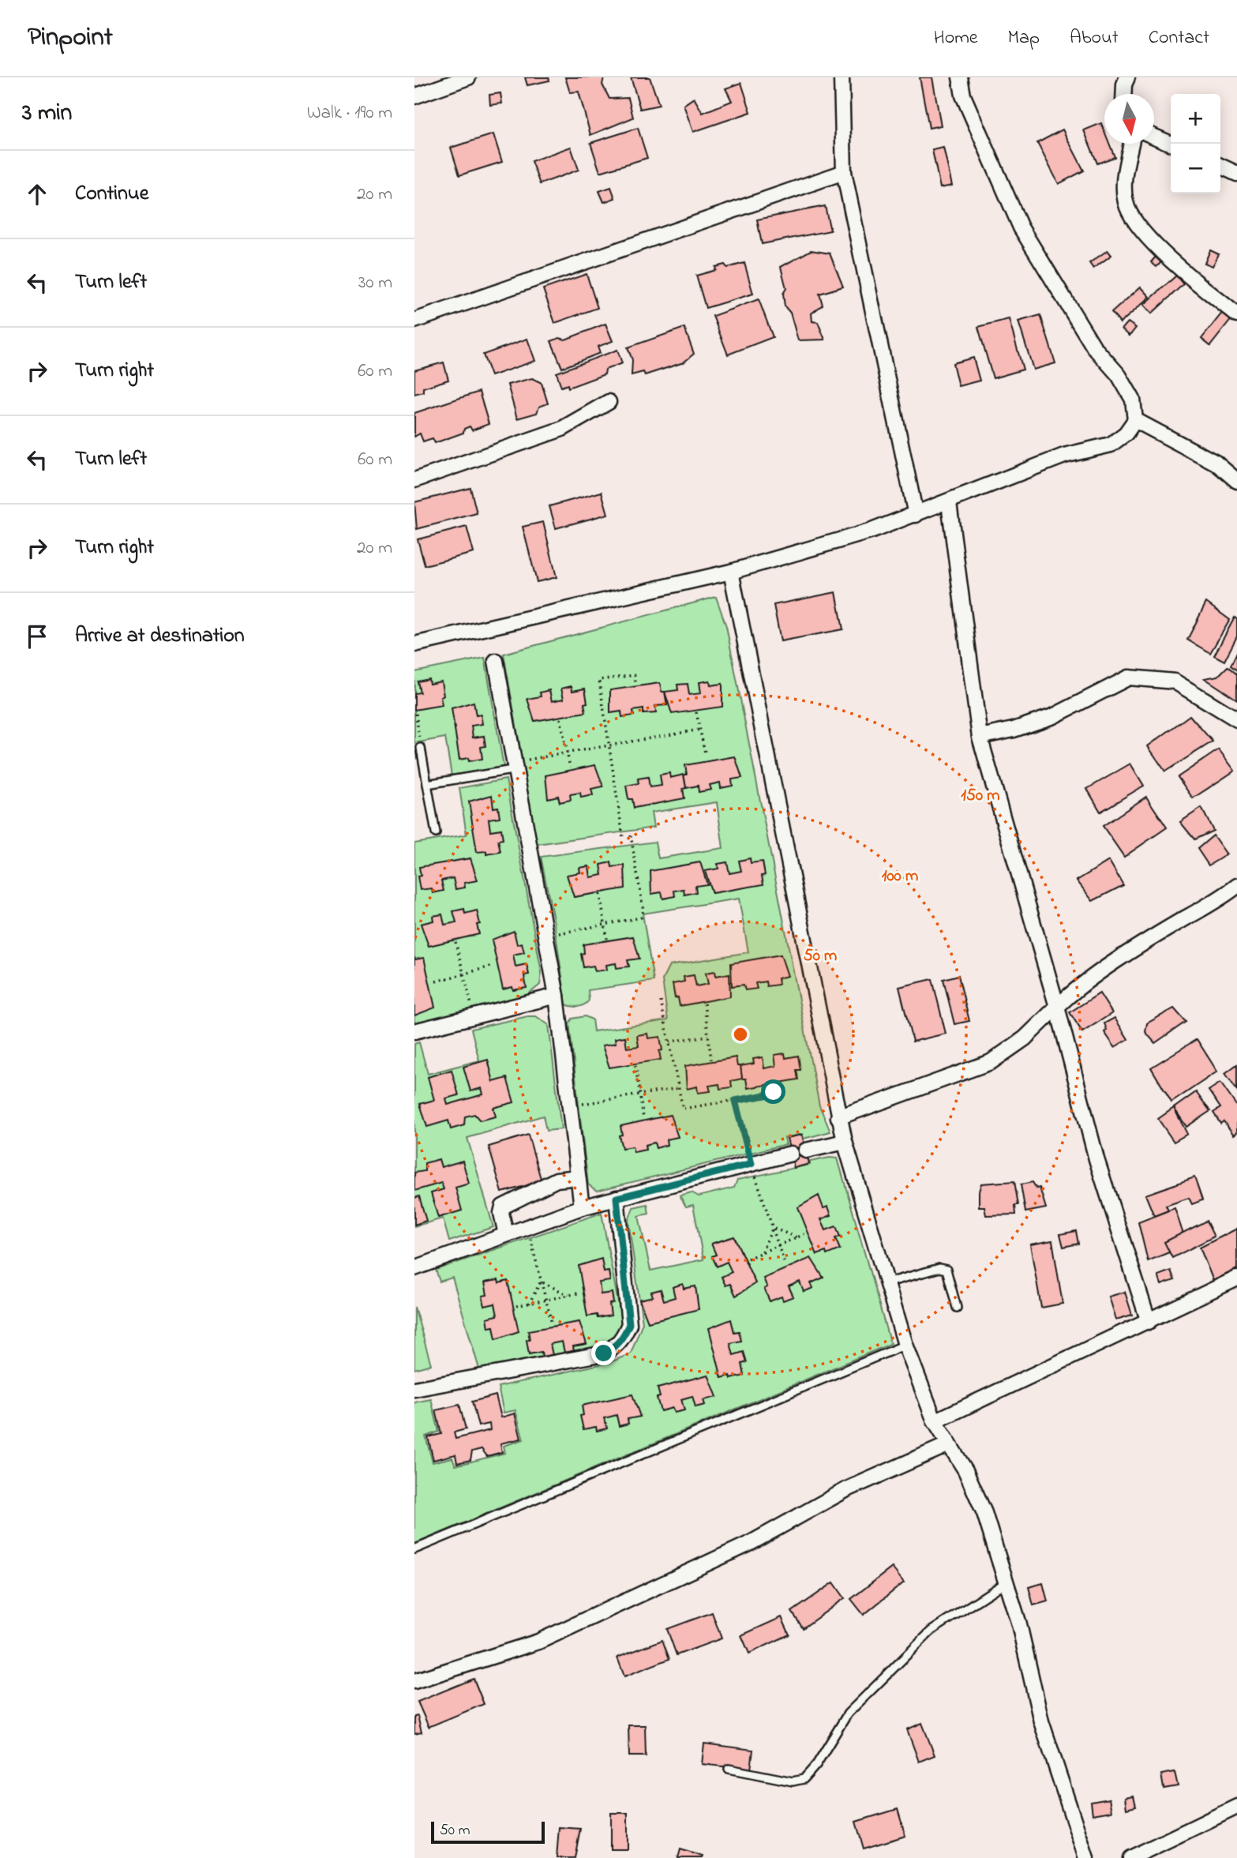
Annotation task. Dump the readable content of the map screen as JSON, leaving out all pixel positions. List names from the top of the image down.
{
  "scale_bar": "50 m",
  "north": "bottom",
  "page": {
    "header": "Pinpoint",
    "nav": [
      "Home",
      "Map",
      "About",
      "Contact"
    ],
    "heading": ["3 min", "Walk · 190 m"],
    "map_buttons": ["+", "−"],
    "list": [
      ["Continue", "20 m"],
      ["Turn left", "30 m"],
      ["Turn right", "60 m"],
      ["Turn left", "60 m"],
      ["Turn right", "20 m"],
      "Arrive at destination"
    ],
    "scale": "50 m"
  },
  "rings": ["150 m", "100 m", "50 m"]
}
